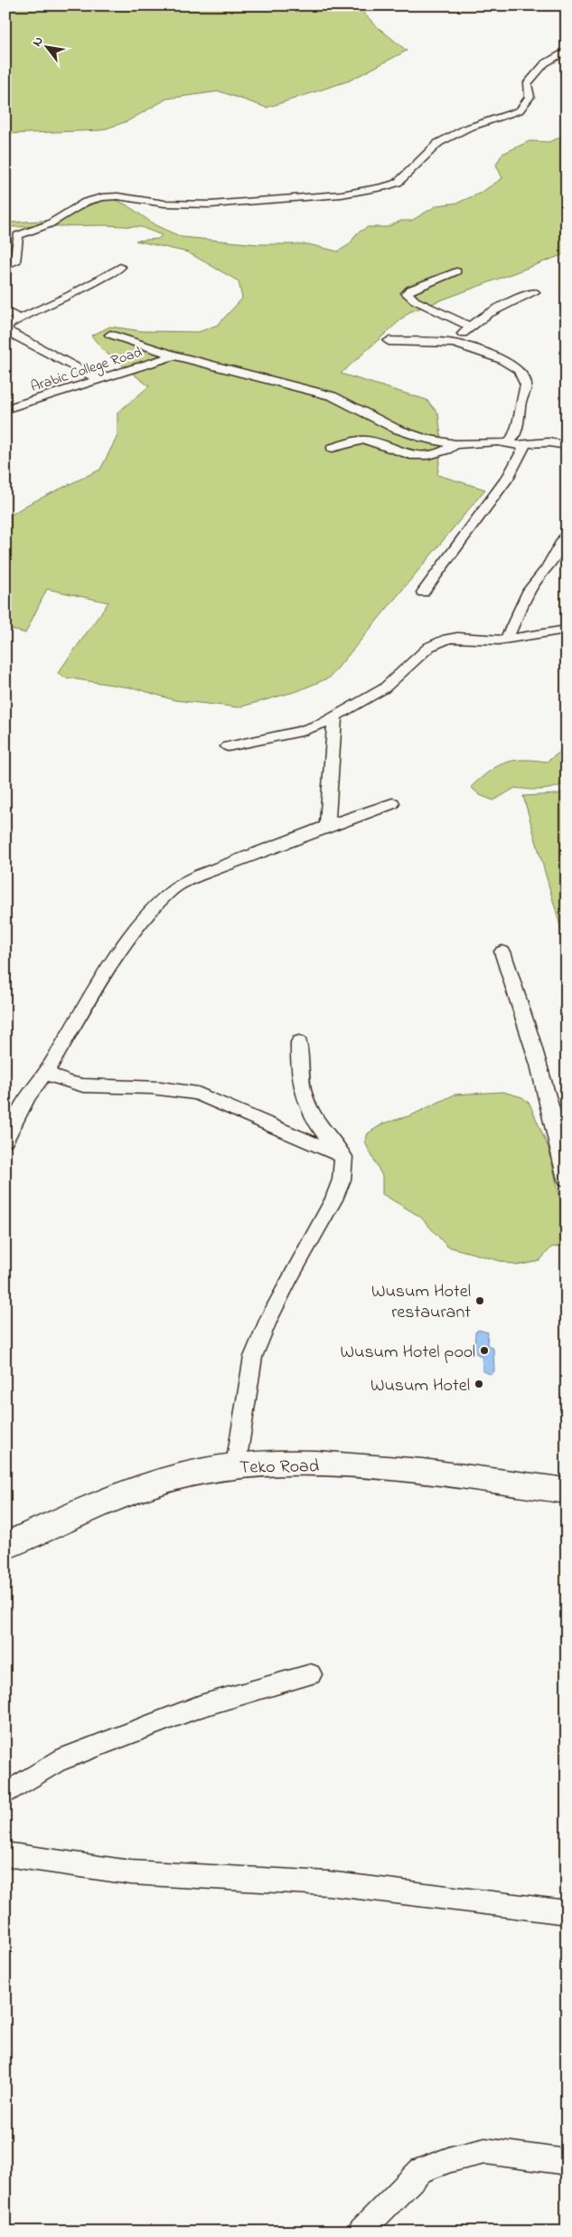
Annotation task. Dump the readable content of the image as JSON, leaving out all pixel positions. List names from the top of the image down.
{
  "streets": {
    "street": ["Arabic College Road", "Teko Road"]
  },
  "places": ["Wusum Hotel restaurant", "Wusum Hotel pool", "Wusum Hotel"],
  "north": "top left"
}
